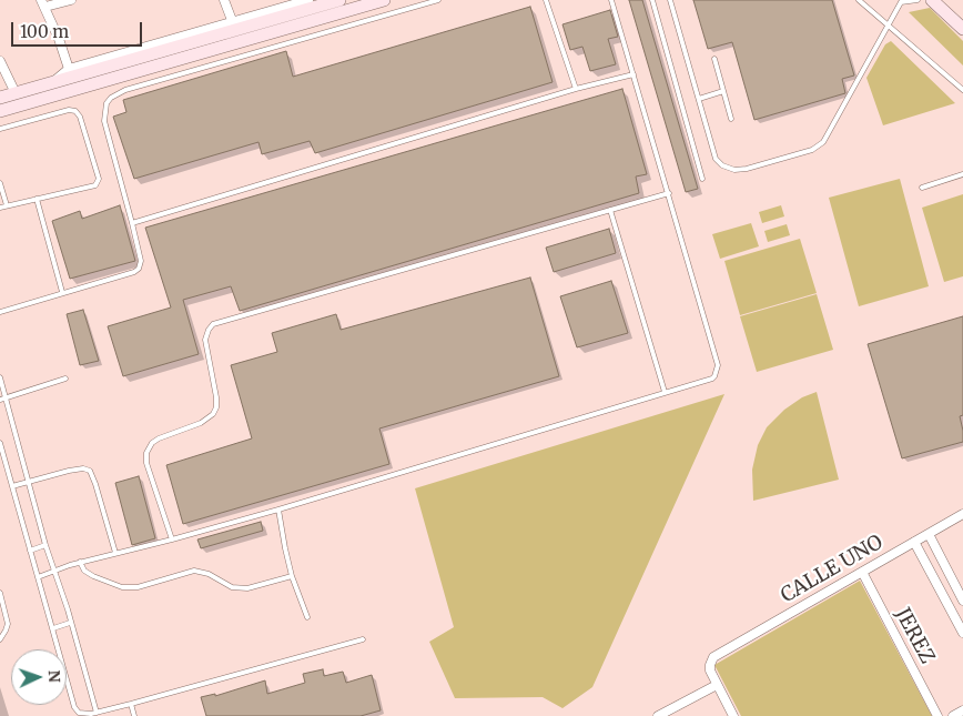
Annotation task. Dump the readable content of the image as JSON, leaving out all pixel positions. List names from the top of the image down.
{
  "streets": {
    "street": ["CALLE UNO", "JEREZ"]
  },
  "crossings": [
    ["CALLE UNO", "JEREZ"]
  ],
  "scale_bar": "100 m",
  "north": "right"
}
